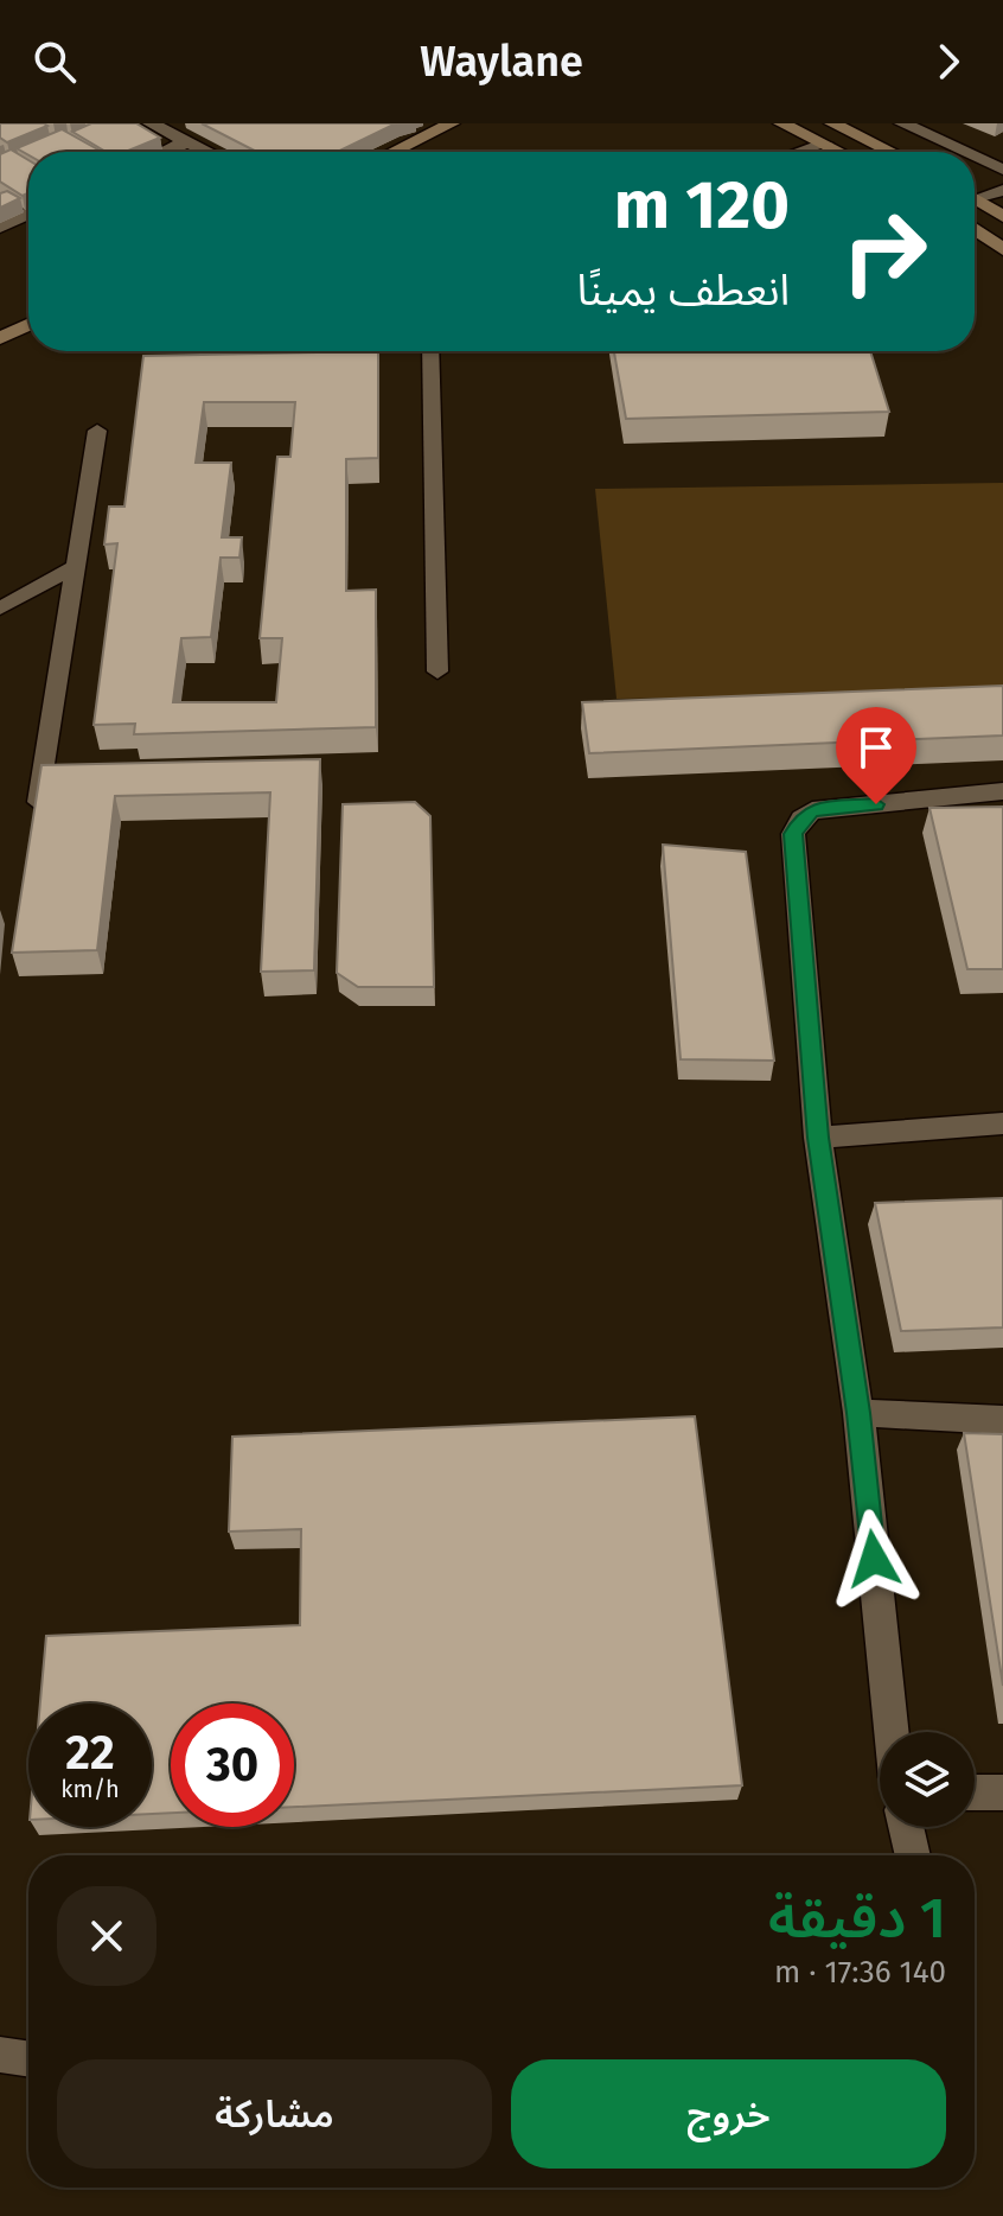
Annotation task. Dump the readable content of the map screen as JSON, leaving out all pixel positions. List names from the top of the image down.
{
  "page": {
    "header": "Waylane",
    "turn": ["120 m", "انعطف يمينًا"],
    "speed": "22 km/h",
    "limit": "30",
    "heading": ["1 دقيقة", "140 m · 17:36"],
    "buttons": ["خروج", "مشاركة"]
  }
}
